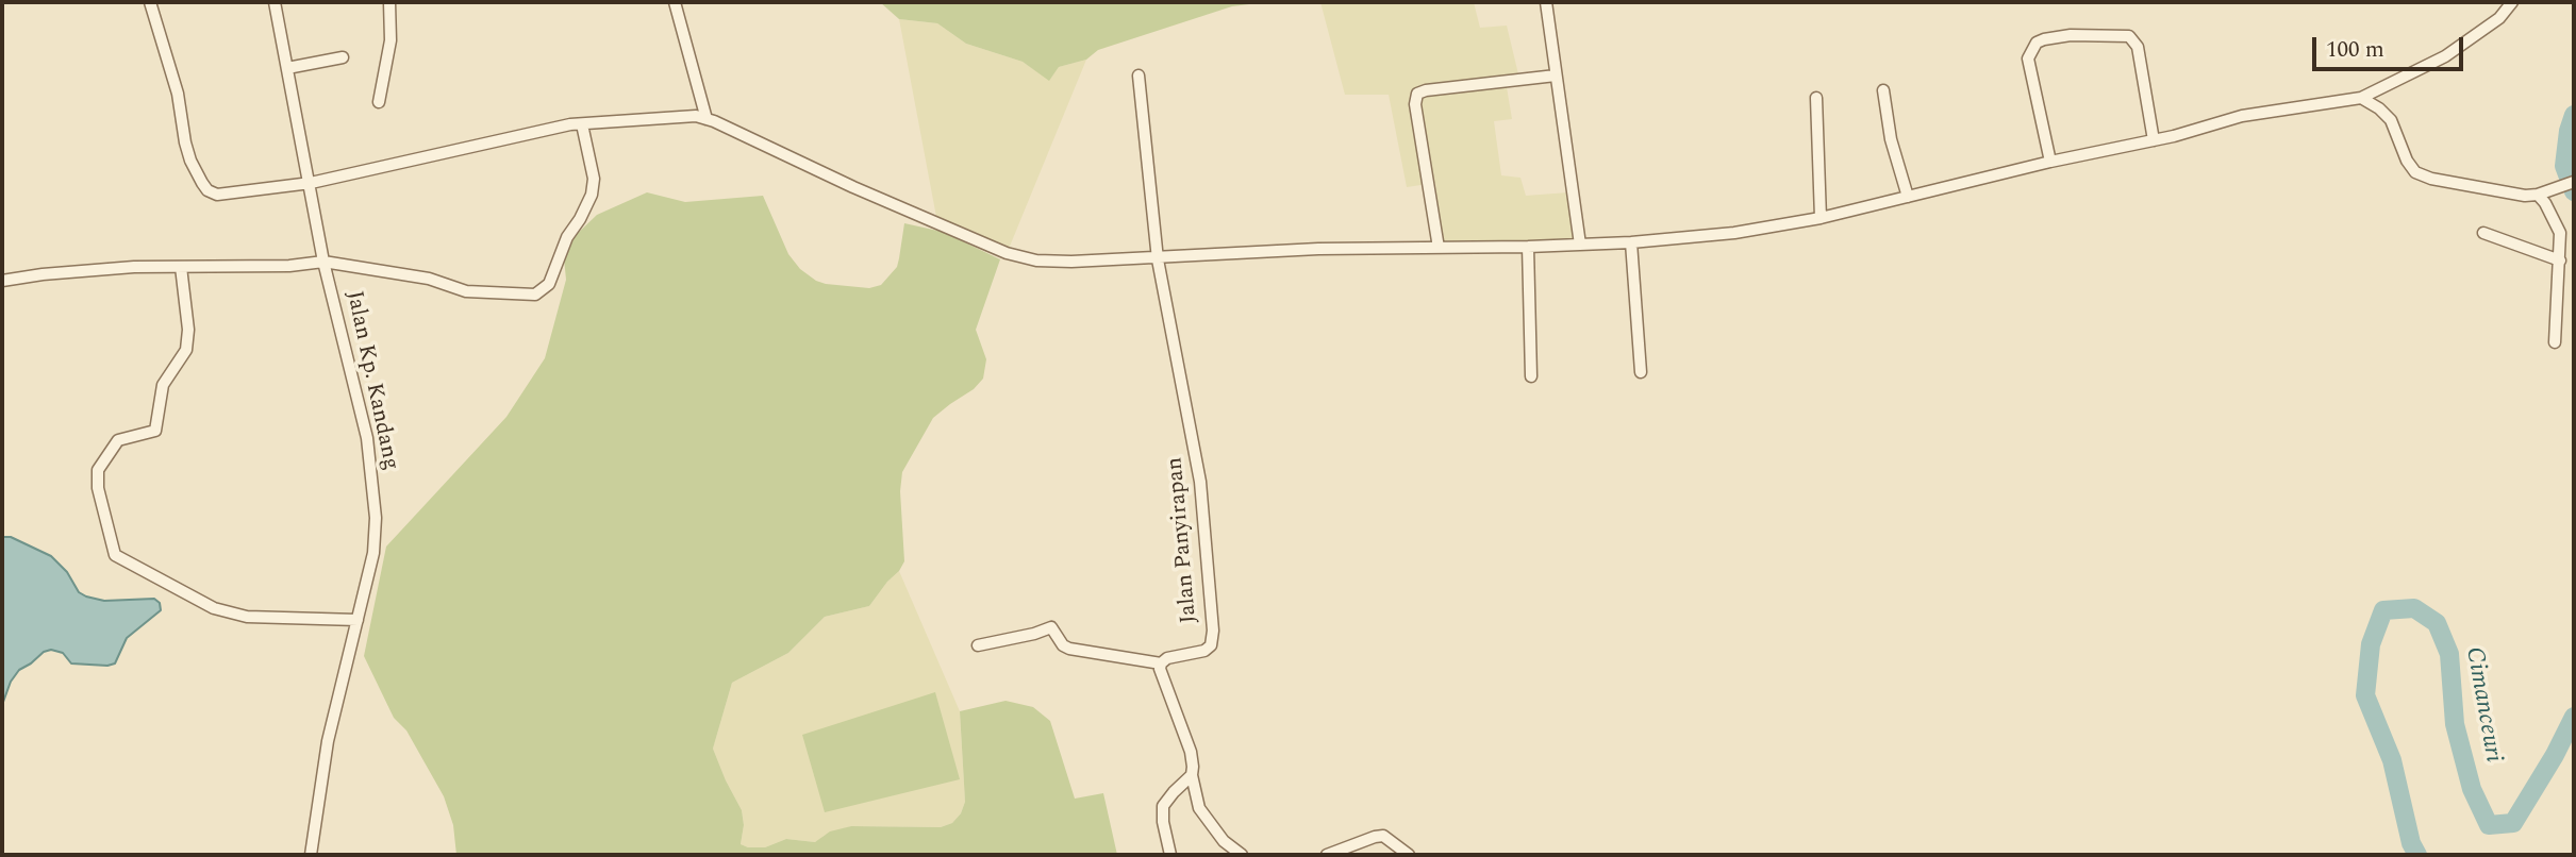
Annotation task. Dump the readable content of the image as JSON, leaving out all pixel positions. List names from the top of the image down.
{
  "streets": {
    "street": ["Jalan Kp. Kandang", "Jalan Panyirapan"]
  },
  "water": ["Cimanceuri"],
  "scale_bar": "100 m"
}
